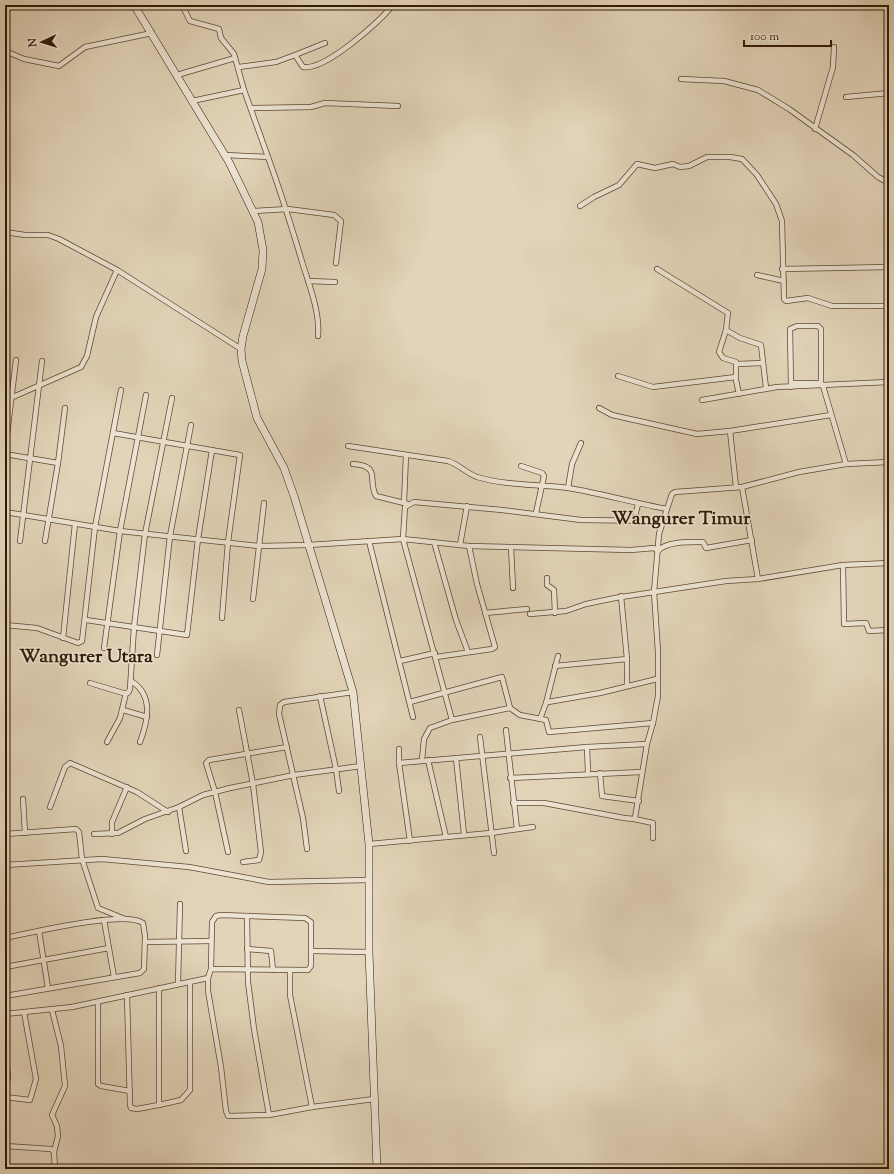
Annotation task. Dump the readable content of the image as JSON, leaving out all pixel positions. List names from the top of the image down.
{
  "districts": ["Wangurer Timur", "Wangurer Utara"],
  "scale_bar": "100 m",
  "north": "left"
}
